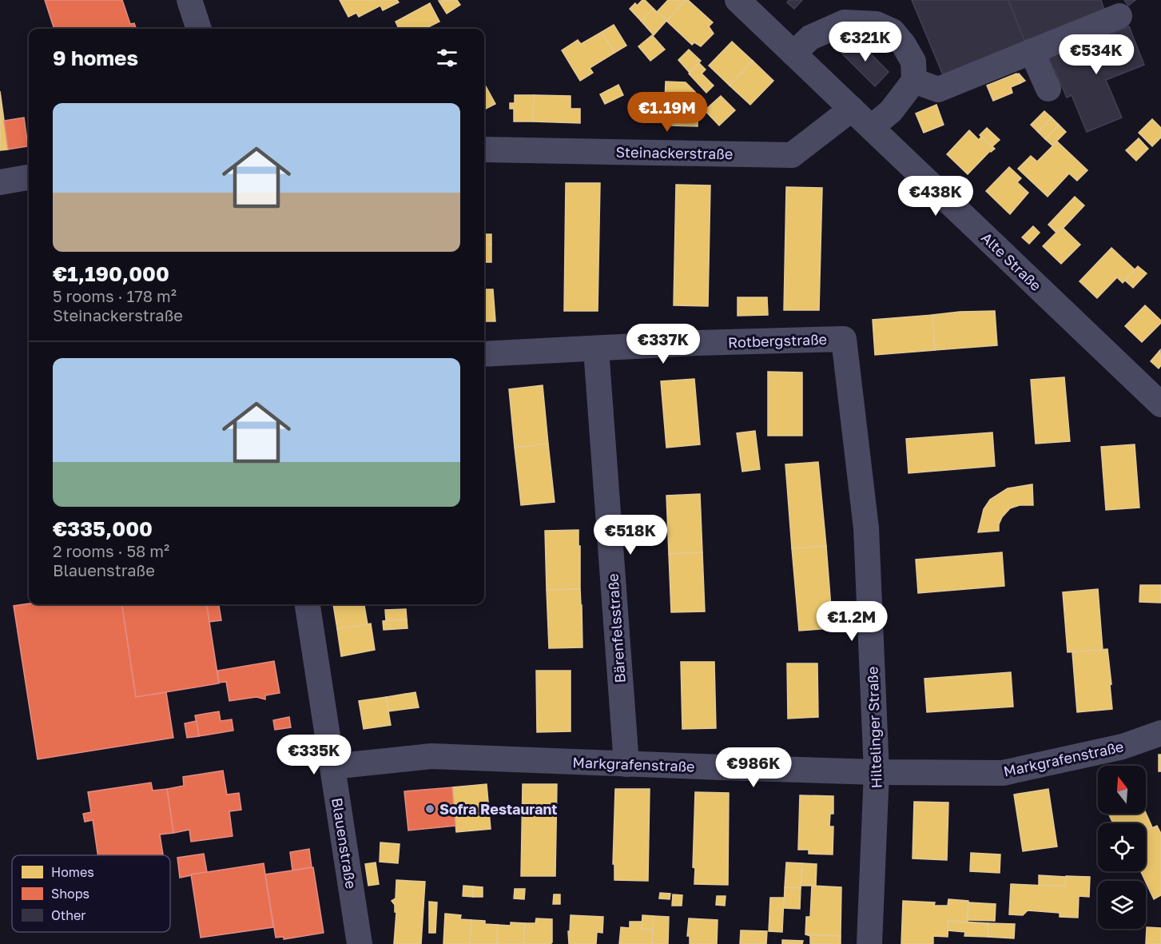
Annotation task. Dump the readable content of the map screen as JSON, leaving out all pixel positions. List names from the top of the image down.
{
  "streets": {
    "street": [
      "Steinackerstraße",
      "Alte Straße",
      "Rotbergstraße",
      "Bärenfelsstraße",
      "Hiltelinger Straße",
      "Markgrafenstraße",
      "Blauenstraße"
    ]
  },
  "crossings": [
    ["Steinackerstraße", "Alte Straße"],
    ["Rotbergstraße", "Bärenfelsstraße"],
    ["Rotbergstraße", "Hiltelinger Straße"],
    ["Bärenfelsstraße", "Markgrafenstraße"],
    ["Hiltelinger Straße", "Markgrafenstraße"],
    ["Markgrafenstraße", "Blauenstraße"]
  ],
  "places": ["Sofra Restaurant"],
  "legend": ["Homes", "Shops", "Other"],
  "north": "top",
  "page": {
    "price": [
      "€321K",
      "€534K",
      "€1.19M",
      "€438K",
      "€337K",
      "€518K",
      "€1.2M",
      "€335K",
      "€986K"
    ],
    "heading": "9 homes",
    "list": [
      {
        "name": "€1,190,000",
        "note": "5 rooms · 178 m² · Steinackerstraße"
      },
      {
        "name": "€335,000",
        "note": "2 rooms · 58 m² · Blauenstraße"
      }
    ]
  }
}
